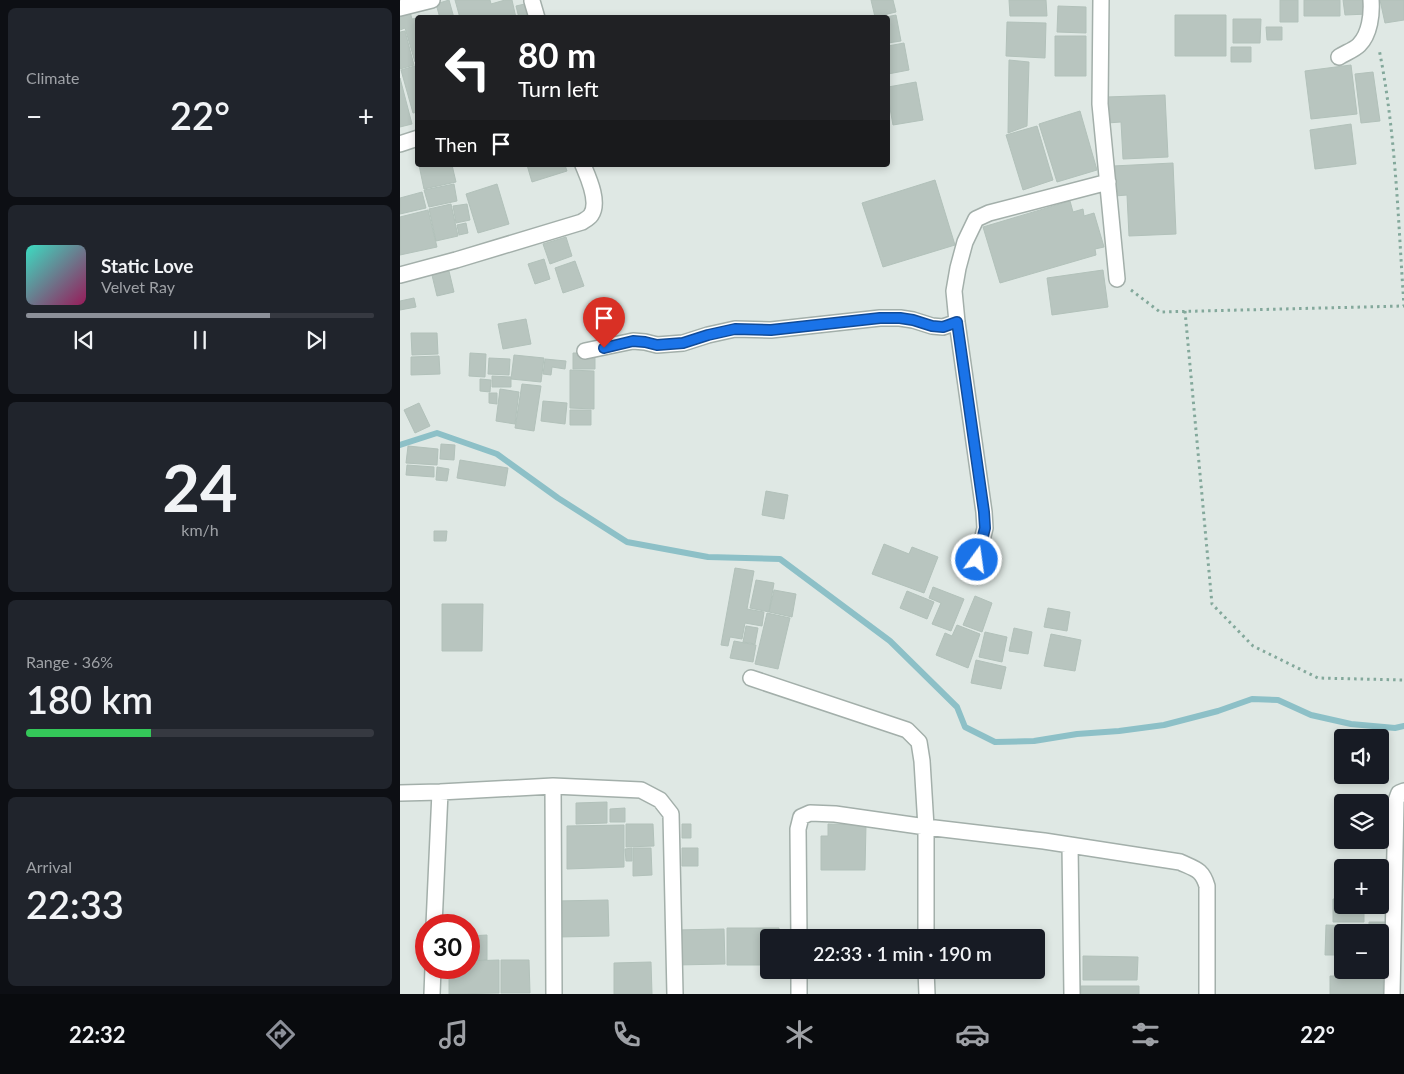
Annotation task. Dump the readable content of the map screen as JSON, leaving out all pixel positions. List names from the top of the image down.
{
  "page": {
    "tile": [
      "Climate",
      ["24", "km/h"],
      ["Range · 36%", "180 km"],
      ["Arrival", "22:33"]
    ],
    "turn": ["80 m", "Turn left"],
    "heat": ["−", "22°", "+"],
    "then": "Then",
    "song": ["Static Love", "Velvet Ray"],
    "map_buttons": ["+", "−"],
    "limit": "30",
    "trip": "22:33 · 1 min · 190 m",
    "tabs": ["22:32", "22°"]
  }
}
